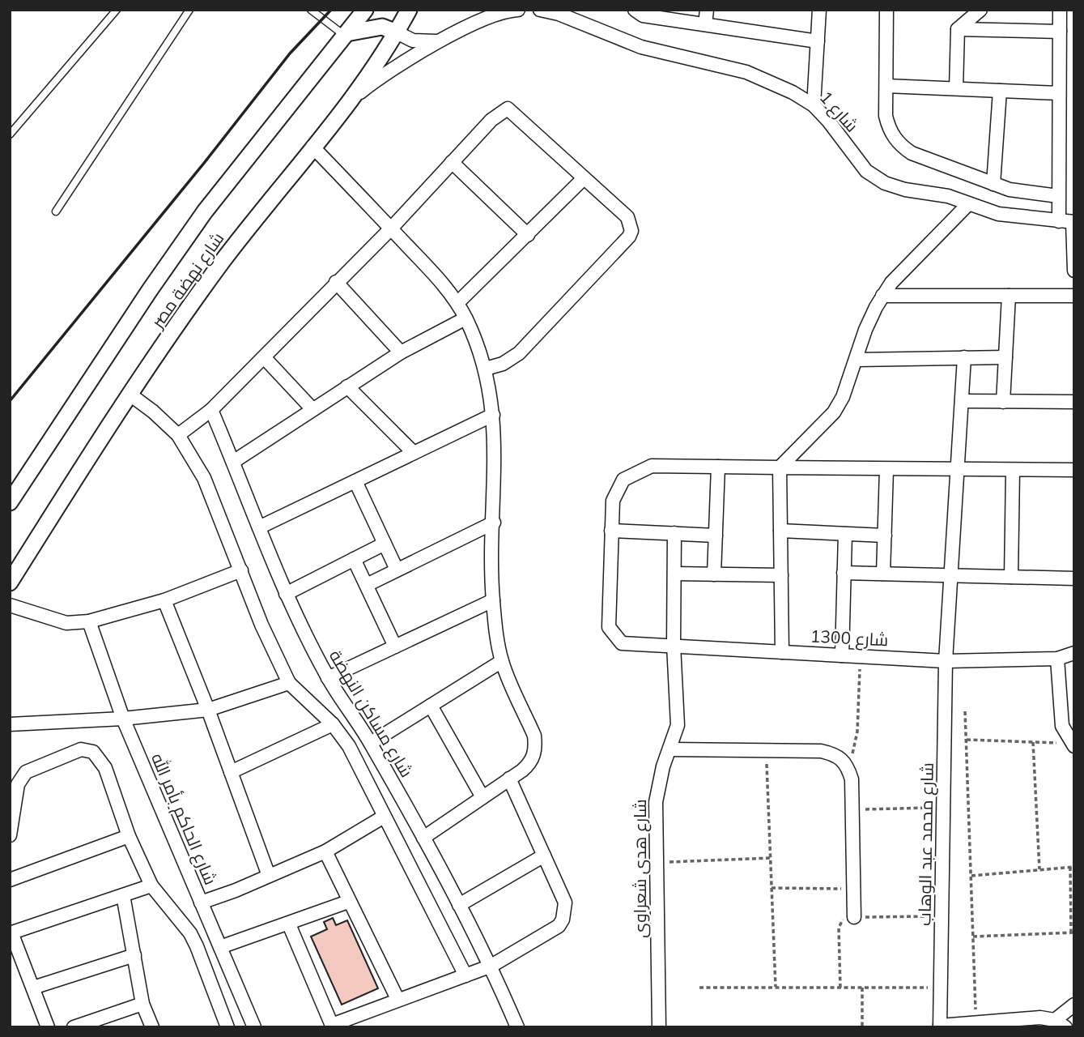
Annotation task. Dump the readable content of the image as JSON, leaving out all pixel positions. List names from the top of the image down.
{
  "streets": {
    "street": [
      "شارع 1",
      "شارع نهضة مصر",
      "شارع 1300",
      "شارع مساكن النهضة",
      "شارع الحاكم بأمر الله",
      "شارع محمد عبد الوهاب",
      "شارع هدى شعراوى"
    ]
  },
  "crossings": [
    ["شارع 1300", "شارع محمد عبد الوهاب"],
    ["شارع 1300", "شارع هدى شعراوى"]
  ]
}
